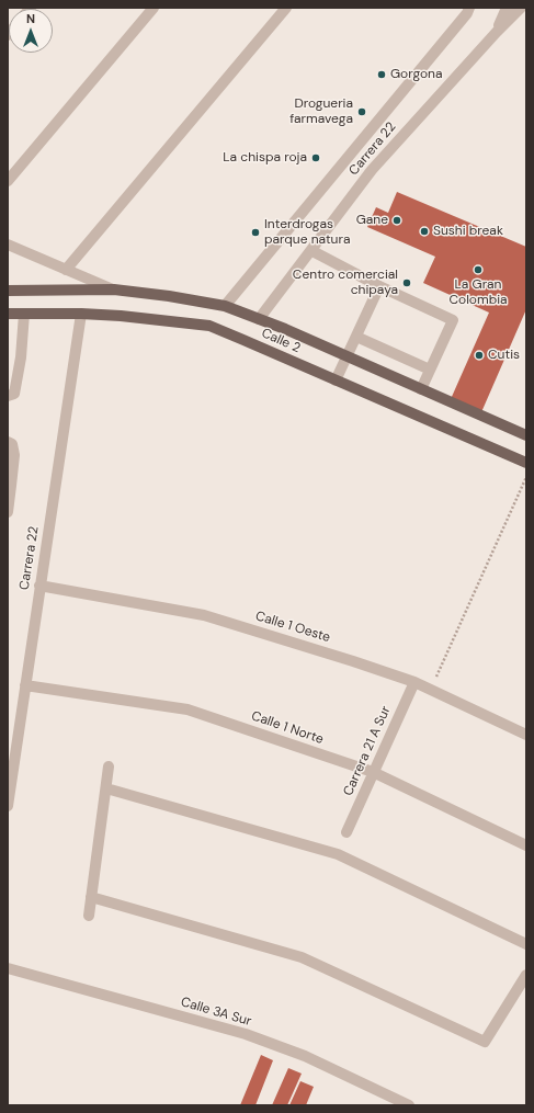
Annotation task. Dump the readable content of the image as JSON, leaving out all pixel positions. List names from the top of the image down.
{
  "streets": {
    "main road": ["Calle 2"],
    "street": [
      "Carrera 22",
      "Calle 1 Oeste",
      "Calle 1 Norte",
      "Carrera 21 A Sur",
      "Calle 3A Sur"
    ]
  },
  "crossings": [
    ["Carrera 22", "Calle 2"],
    ["Carrera 22", "Calle 1 Oeste"],
    ["Carrera 22", "Calle 1 Norte"],
    ["Calle 1 Oeste", "Carrera 21 A Sur"],
    ["Calle 1 Norte", "Carrera 21 A Sur"]
  ],
  "places": [
    "Gorgona",
    "Drogueria farmavega",
    "La chispa roja",
    "Gane",
    "Sushi break",
    "Interdrogas parque natura",
    "La Gran Colombia",
    "Centro comercial chipaya",
    "Cutis"
  ],
  "north": "top"
}
